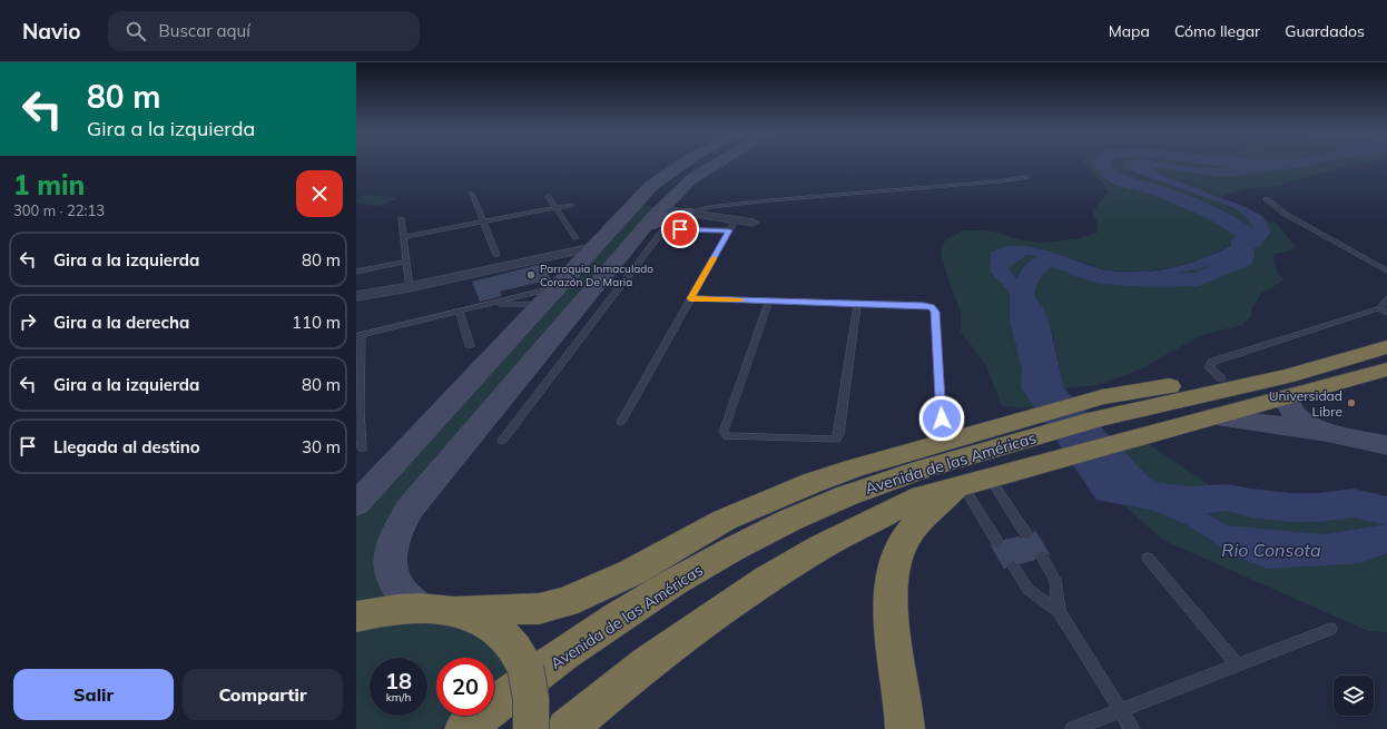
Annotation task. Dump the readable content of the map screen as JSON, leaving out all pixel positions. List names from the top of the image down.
{
  "streets": {
    "highway": ["Avenida de las Américas"]
  },
  "water": ["Rio Consota"],
  "places": ["Parroquia Inmaculado Corazón De Maria", "Universidad Libre"],
  "page": {
    "header": "Navio",
    "search": "Buscar aquí",
    "nav": ["Mapa", "Cómo llegar", "Guardados"],
    "turn": ["80 m", "Gira a la izquierda"],
    "heading": ["1 min", "300 m · 22:13"],
    "list": [
      {
        "name": "Gira a la izquierda",
        "value": "80 m"
      },
      {
        "name": "Gira a la derecha",
        "value": "110 m"
      },
      {
        "name": "Gira a la izquierda",
        "value": "80 m"
      },
      {
        "name": "Llegada al destino",
        "value": "30 m"
      }
    ],
    "speed": "18 km/h",
    "limit": "20",
    "buttons": ["Salir", "Compartir"]
  }
}
